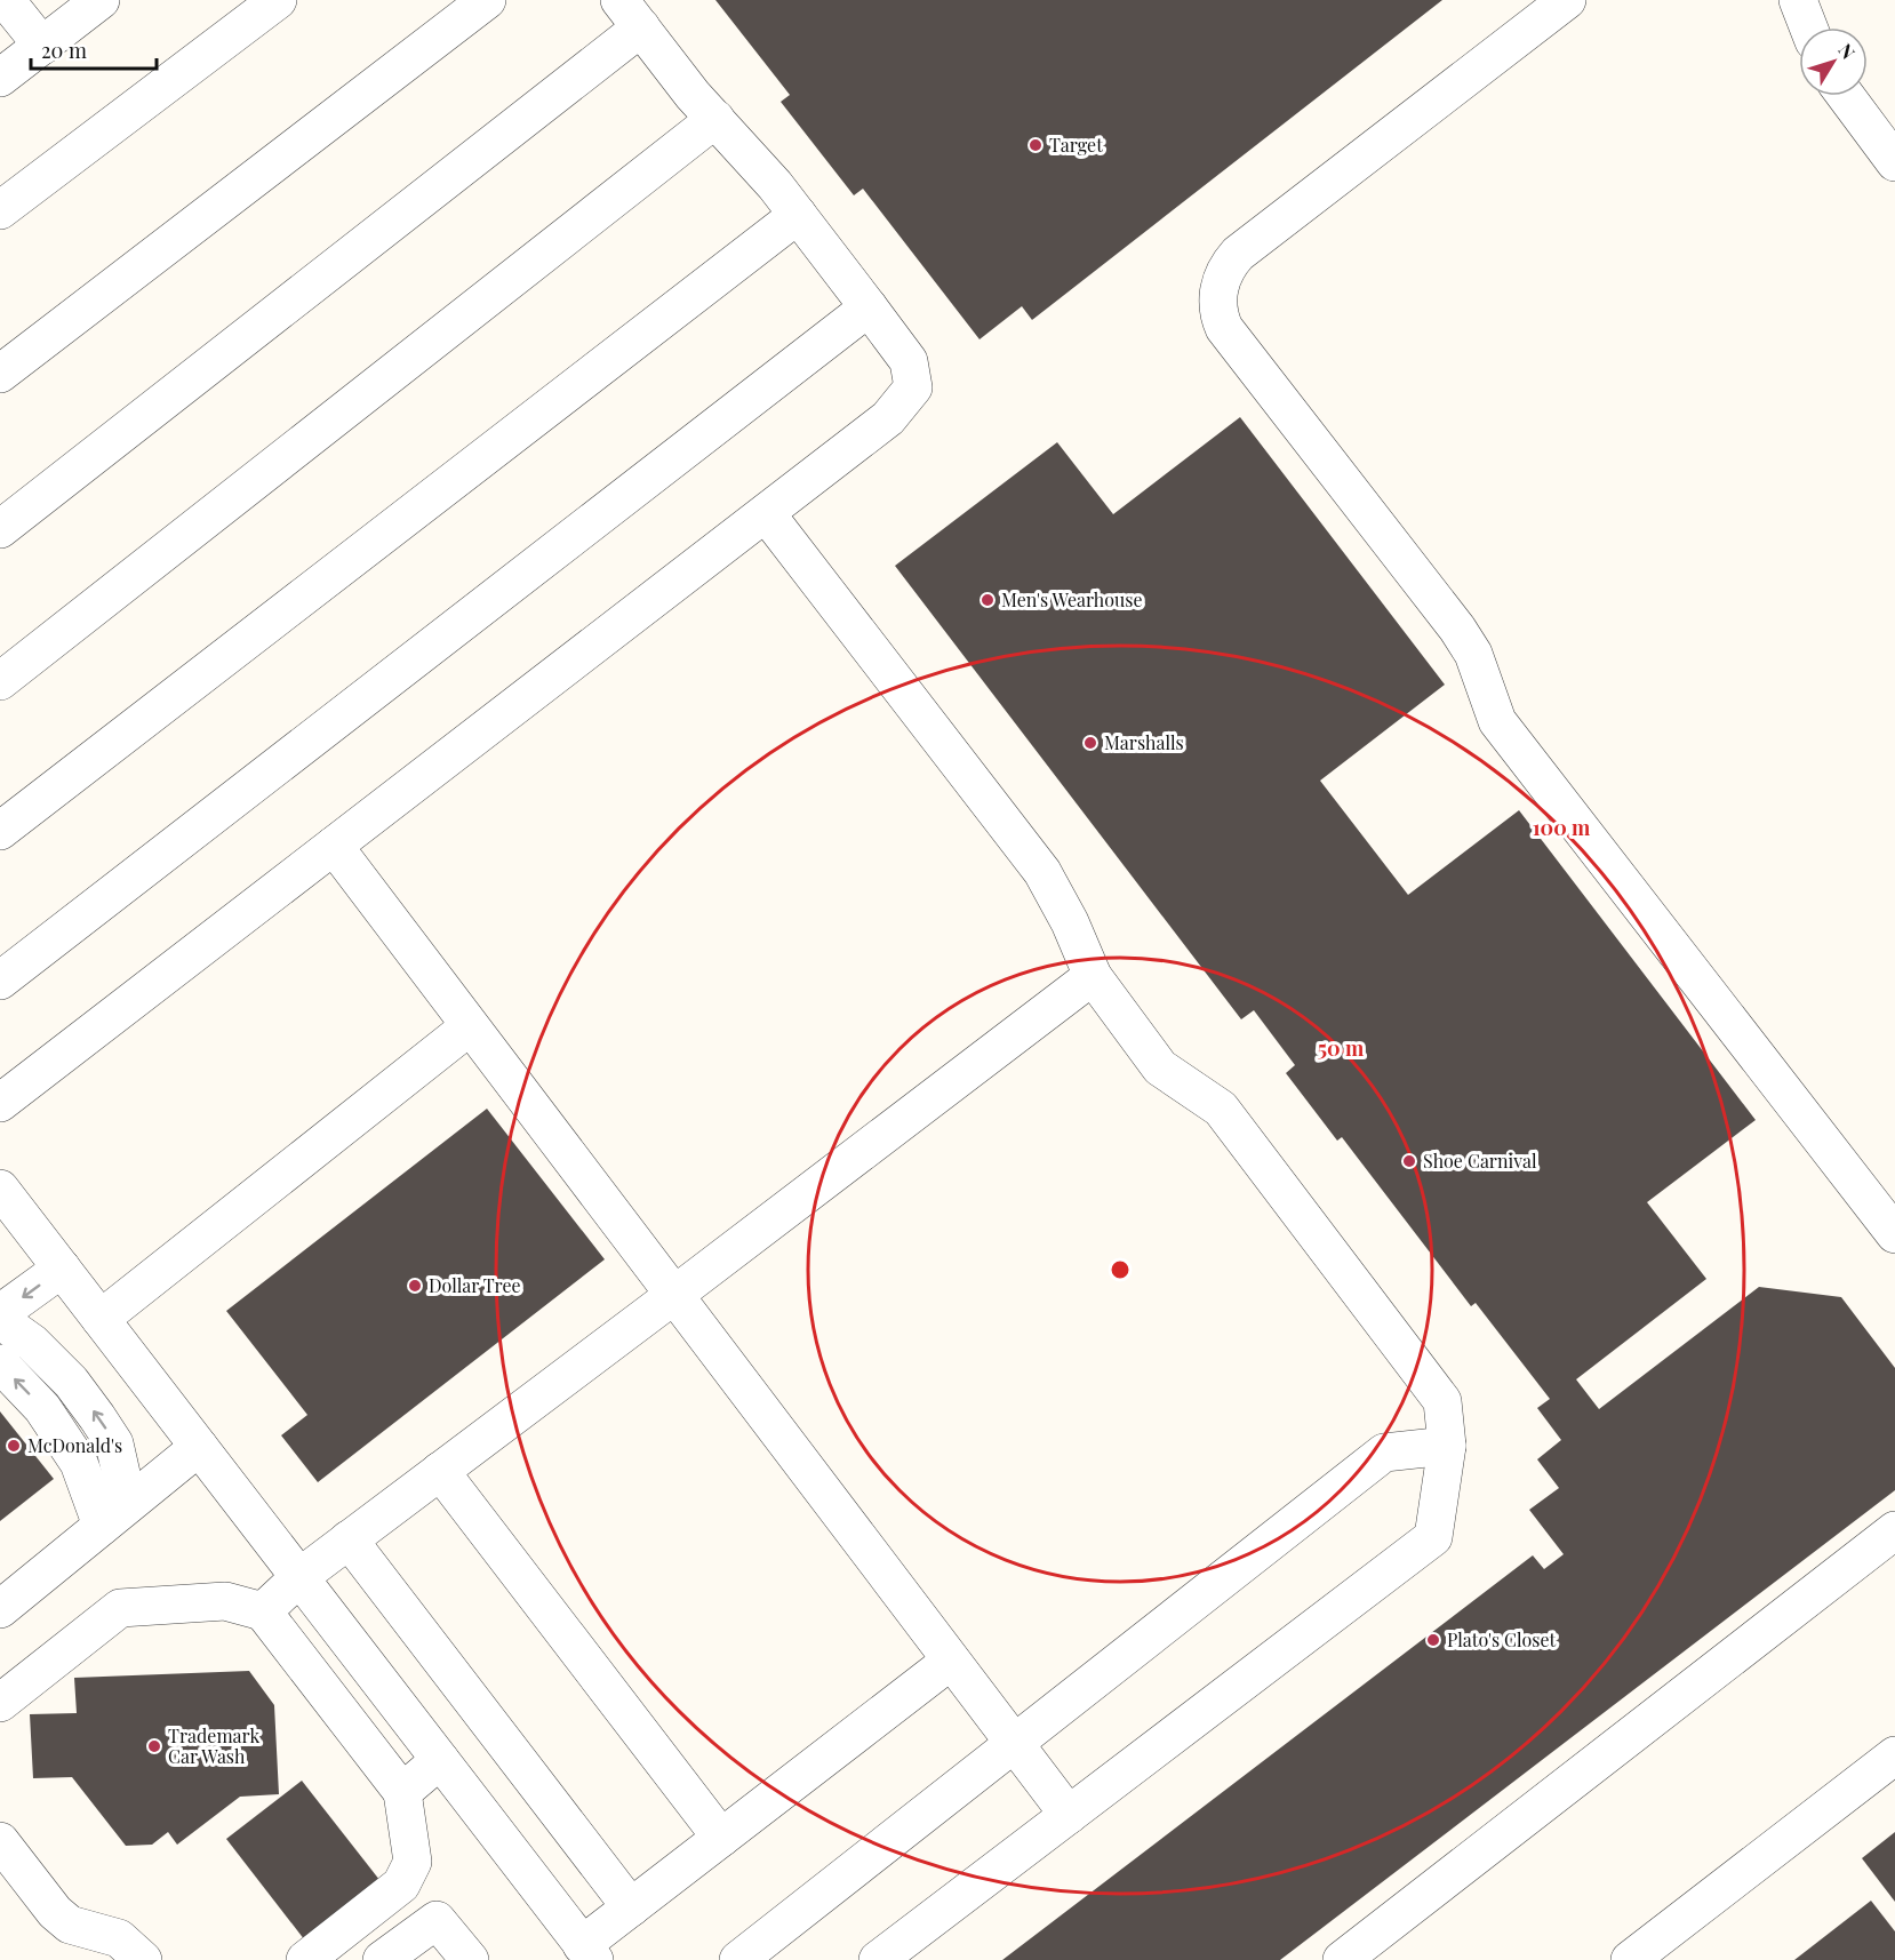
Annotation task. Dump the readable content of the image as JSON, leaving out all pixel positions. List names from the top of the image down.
{
  "places": [
    "Target",
    "Men's Wearhouse",
    "Marshalls",
    "Shoe Carnival",
    "Dollar Tree",
    "McDonald's",
    "Plato's Closet",
    "Trademark Car Wash"
  ],
  "scale_bar": "20 m",
  "north": "top right",
  "rings": ["100 m", "50 m"]
}
